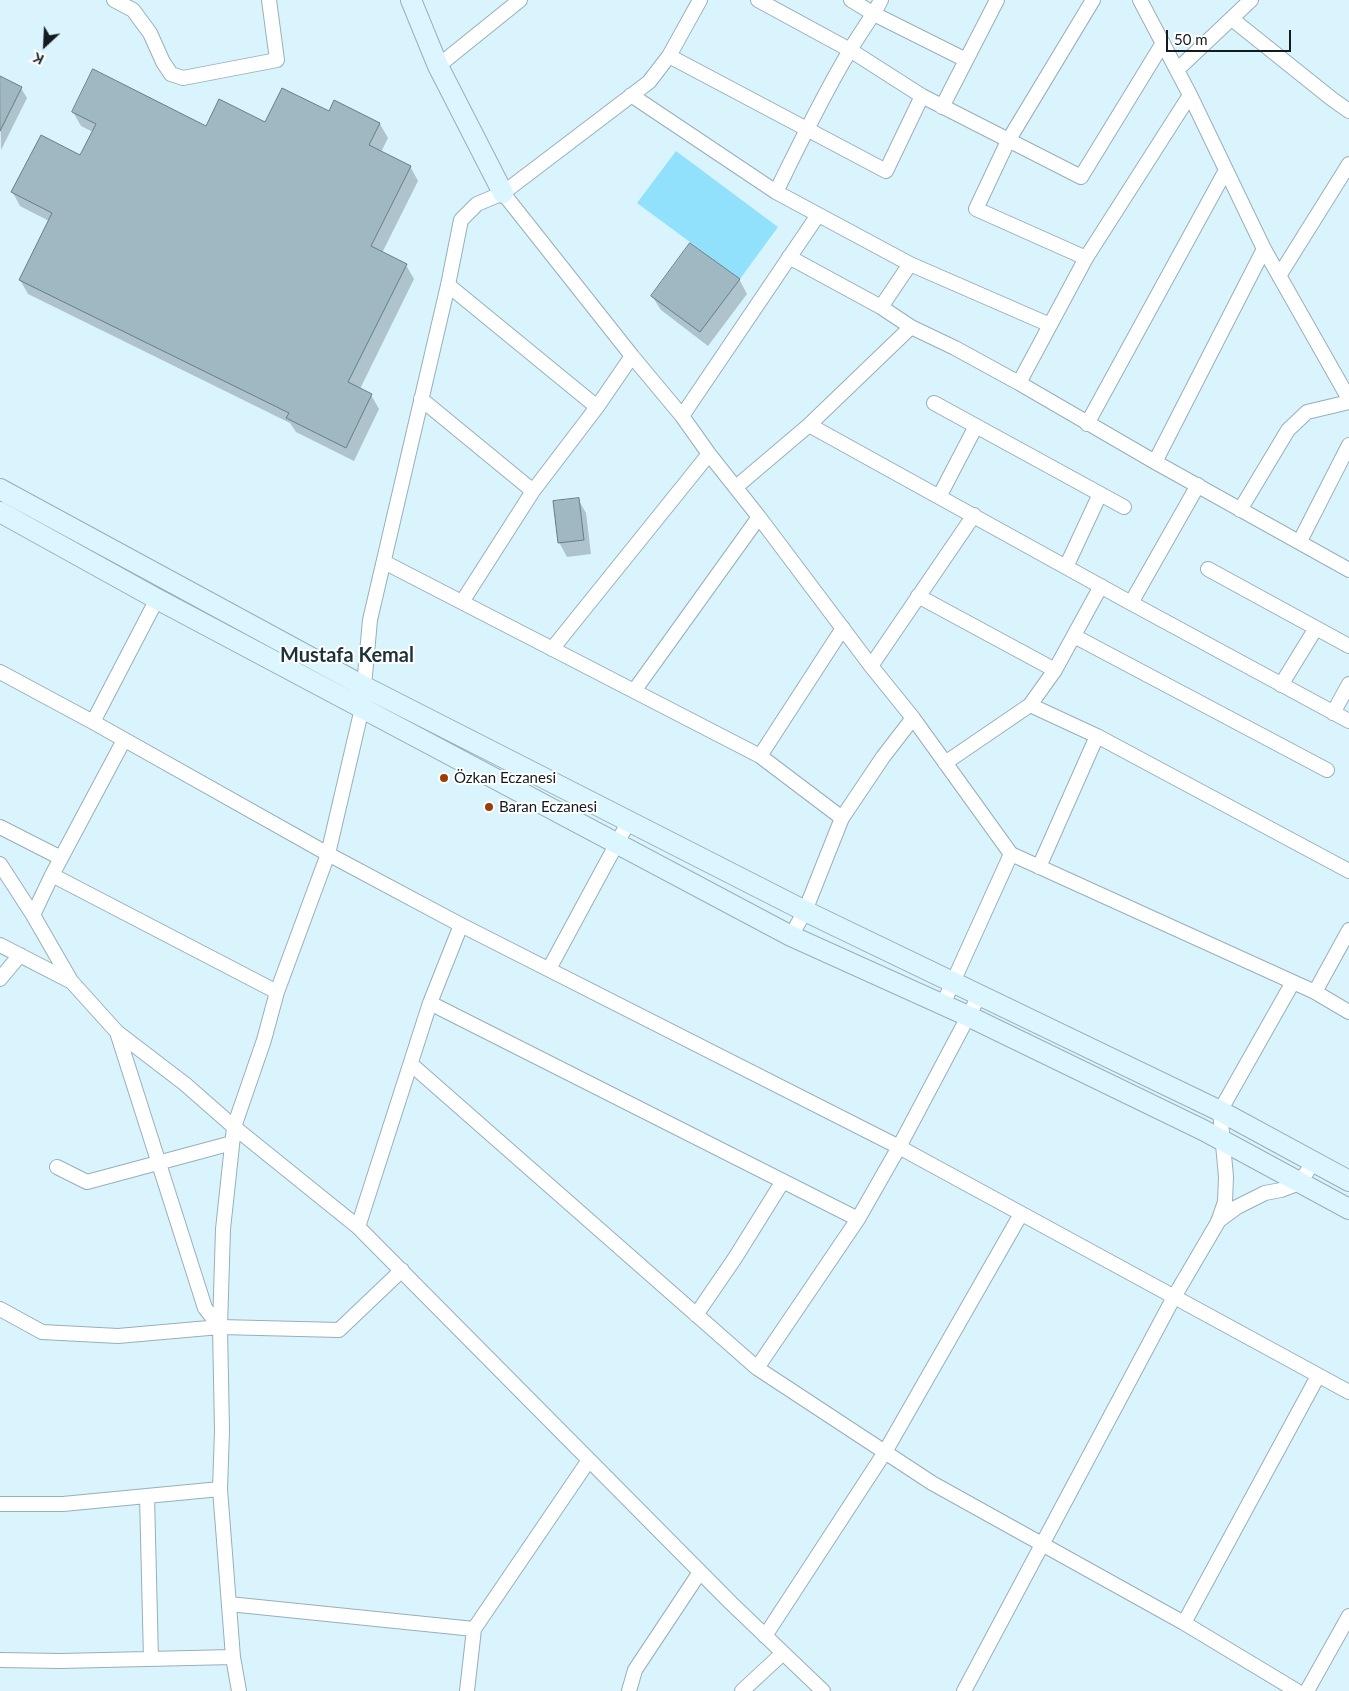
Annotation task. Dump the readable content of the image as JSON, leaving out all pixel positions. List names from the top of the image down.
{
  "districts": ["Mustafa Kemal"],
  "places": ["Özkan Eczanesi", "Baran Eczanesi"],
  "scale_bar": "50 m",
  "north": "bottom left"
}
